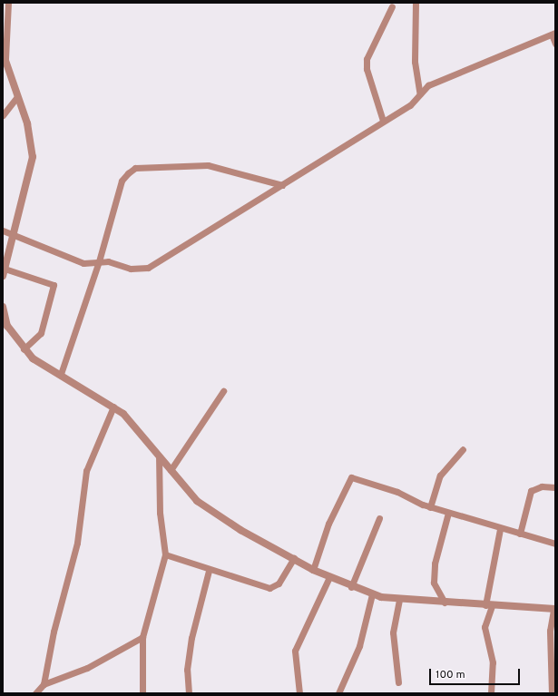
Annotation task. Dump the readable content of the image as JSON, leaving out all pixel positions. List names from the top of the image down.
{
  "scale_bar": "100 m"
}
